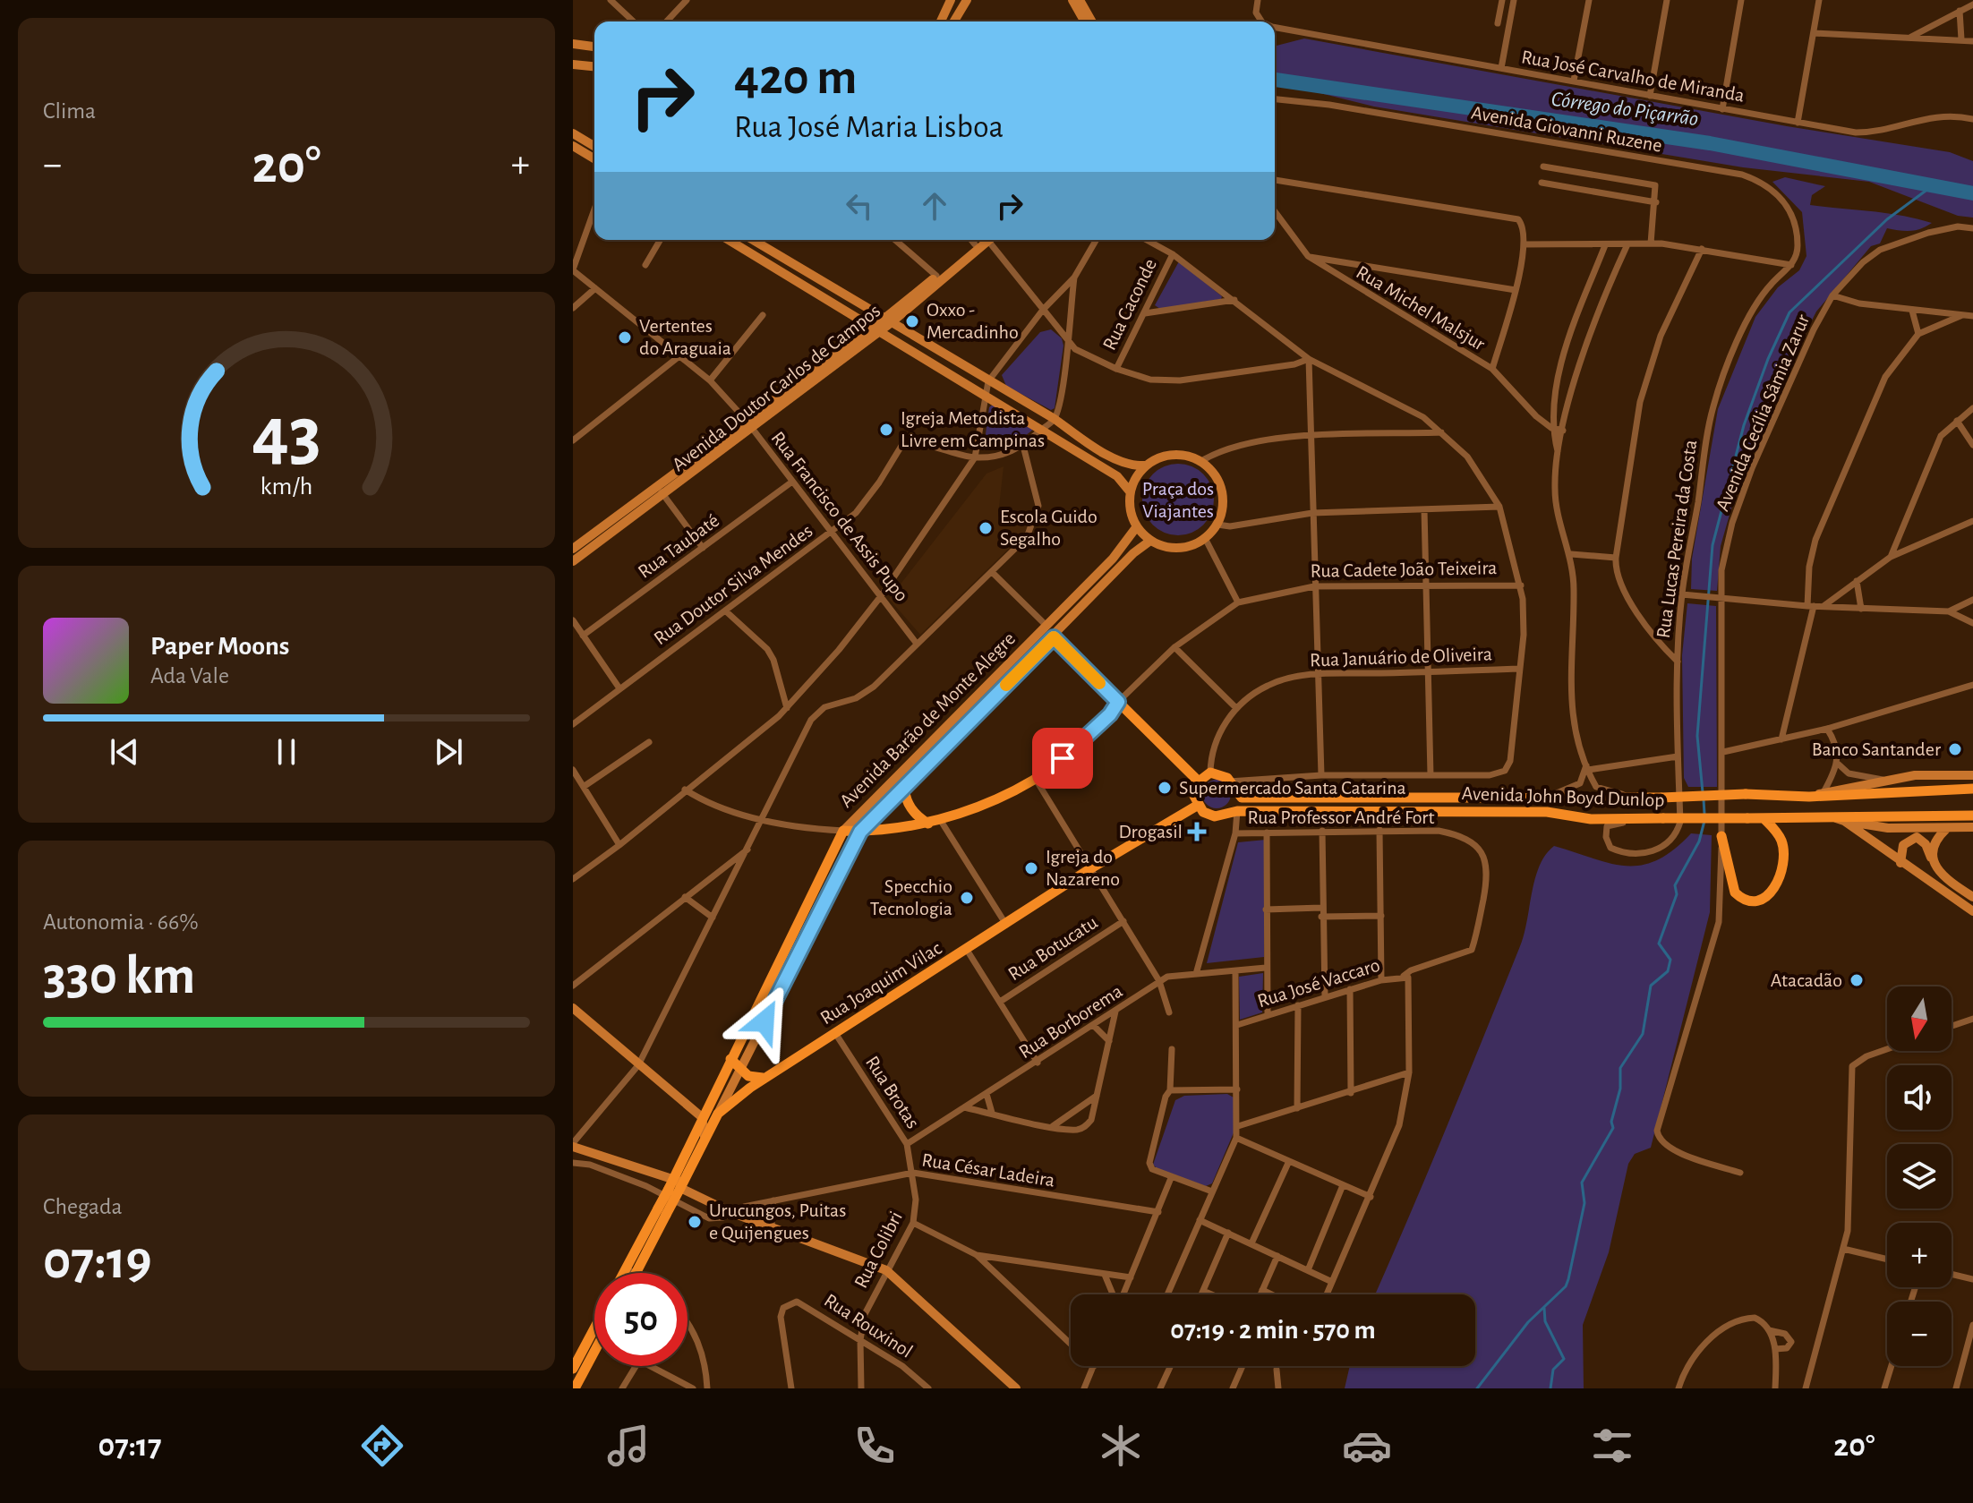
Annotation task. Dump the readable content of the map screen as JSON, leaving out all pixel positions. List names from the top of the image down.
{
  "streets": {
    "main road": [
      "Avenida Doutor Carlos de Campos",
      "Rua Cadete João Teixeira",
      "Avenida Barão de Monte Alegre",
      "Avenida John Boyd Dunlop",
      "Rua Joaquim Vilac"
    ],
    "street": [
      "Rua José Carvalho de Miranda",
      "Avenida Giovanni Ruzene",
      "Rua Caconde",
      "Rua Michel Malsjur",
      "Avenida Cecília Sâmia Zarur",
      "Rua Francisco de Assis Pupo",
      "Rua Lucas Pereira da Costa",
      "Rua Taubaté",
      "Rua Doutor Silva Mendes",
      "Rua Januário de Oliveira",
      "Rua Professor André Fort",
      "Rua Botucatu",
      "Rua José Vaccaro",
      "Rua Borborema",
      "Rua Brotas",
      "Rua César Ladeira",
      "Rua Colibri",
      "Rua Rouxinol"
    ]
  },
  "crossings": [
    ["Avenida Giovanni Ruzene", "Rua Lucas Pereira da Costa"],
    ["Avenida Doutor Carlos de Campos", "Rua Francisco de Assis Pupo"],
    ["Rua Francisco de Assis Pupo", "Rua Taubaté"],
    ["Rua Francisco de Assis Pupo", "Rua Doutor Silva Mendes"],
    ["Rua Lucas Pereira da Costa", "Avenida John Boyd Dunlop"],
    ["Rua Cadete João Teixeira", "Avenida Barão de Monte Alegre"],
    ["Avenida Barão de Monte Alegre", "Rua Joaquim Vilac"],
    ["Avenida John Boyd Dunlop", "Rua Joaquim Vilac"],
    ["Rua Professor André Fort", "Rua José Vaccaro"],
    ["Rua Joaquim Vilac", "Rua Brotas"],
    ["Rua Borborema", "Rua Brotas"],
    ["Rua Brotas", "Rua César Ladeira"],
    ["Rua Brotas", "Rua Colibri"],
    ["Rua César Ladeira", "Rua Colibri"],
    ["Rua Colibri", "Rua Rouxinol"]
  ],
  "water": ["Córrego do Piçarrão"],
  "parks": ["Praça dos Viajantes"],
  "places": {
    "other": [
      "Oxxo - Mercadinho",
      "Vertentes do Araguaia",
      "Igreja Metodista Livre em Campinas",
      "Escola Guido Segalho",
      "Banco Santander",
      "Supermercado Santa Catarina",
      "Igreja do Nazareno",
      "Specchio Tecnologia",
      "Atacadão",
      "Urucungos, Puitas e Quijengues"
    ],
    "health": ["Drogasil"]
  },
  "north": "bottom",
  "page": {
    "tile": [
      "Clima",
      ["Autonomia · 66%", "330 km"],
      ["Chegada", "07:19"]
    ],
    "turn": ["420 m", "Rua José Maria Lisboa"],
    "heat": ["−", "20°", "+"],
    "song": ["Paper Moons", "Ada Vale"],
    "map_buttons": ["+", "−"],
    "limit": "50",
    "trip": "07:19 · 2 min · 570 m",
    "tabs": ["07:17", "20°"],
    "gauge": ["43", "km/h"]
  }
}
